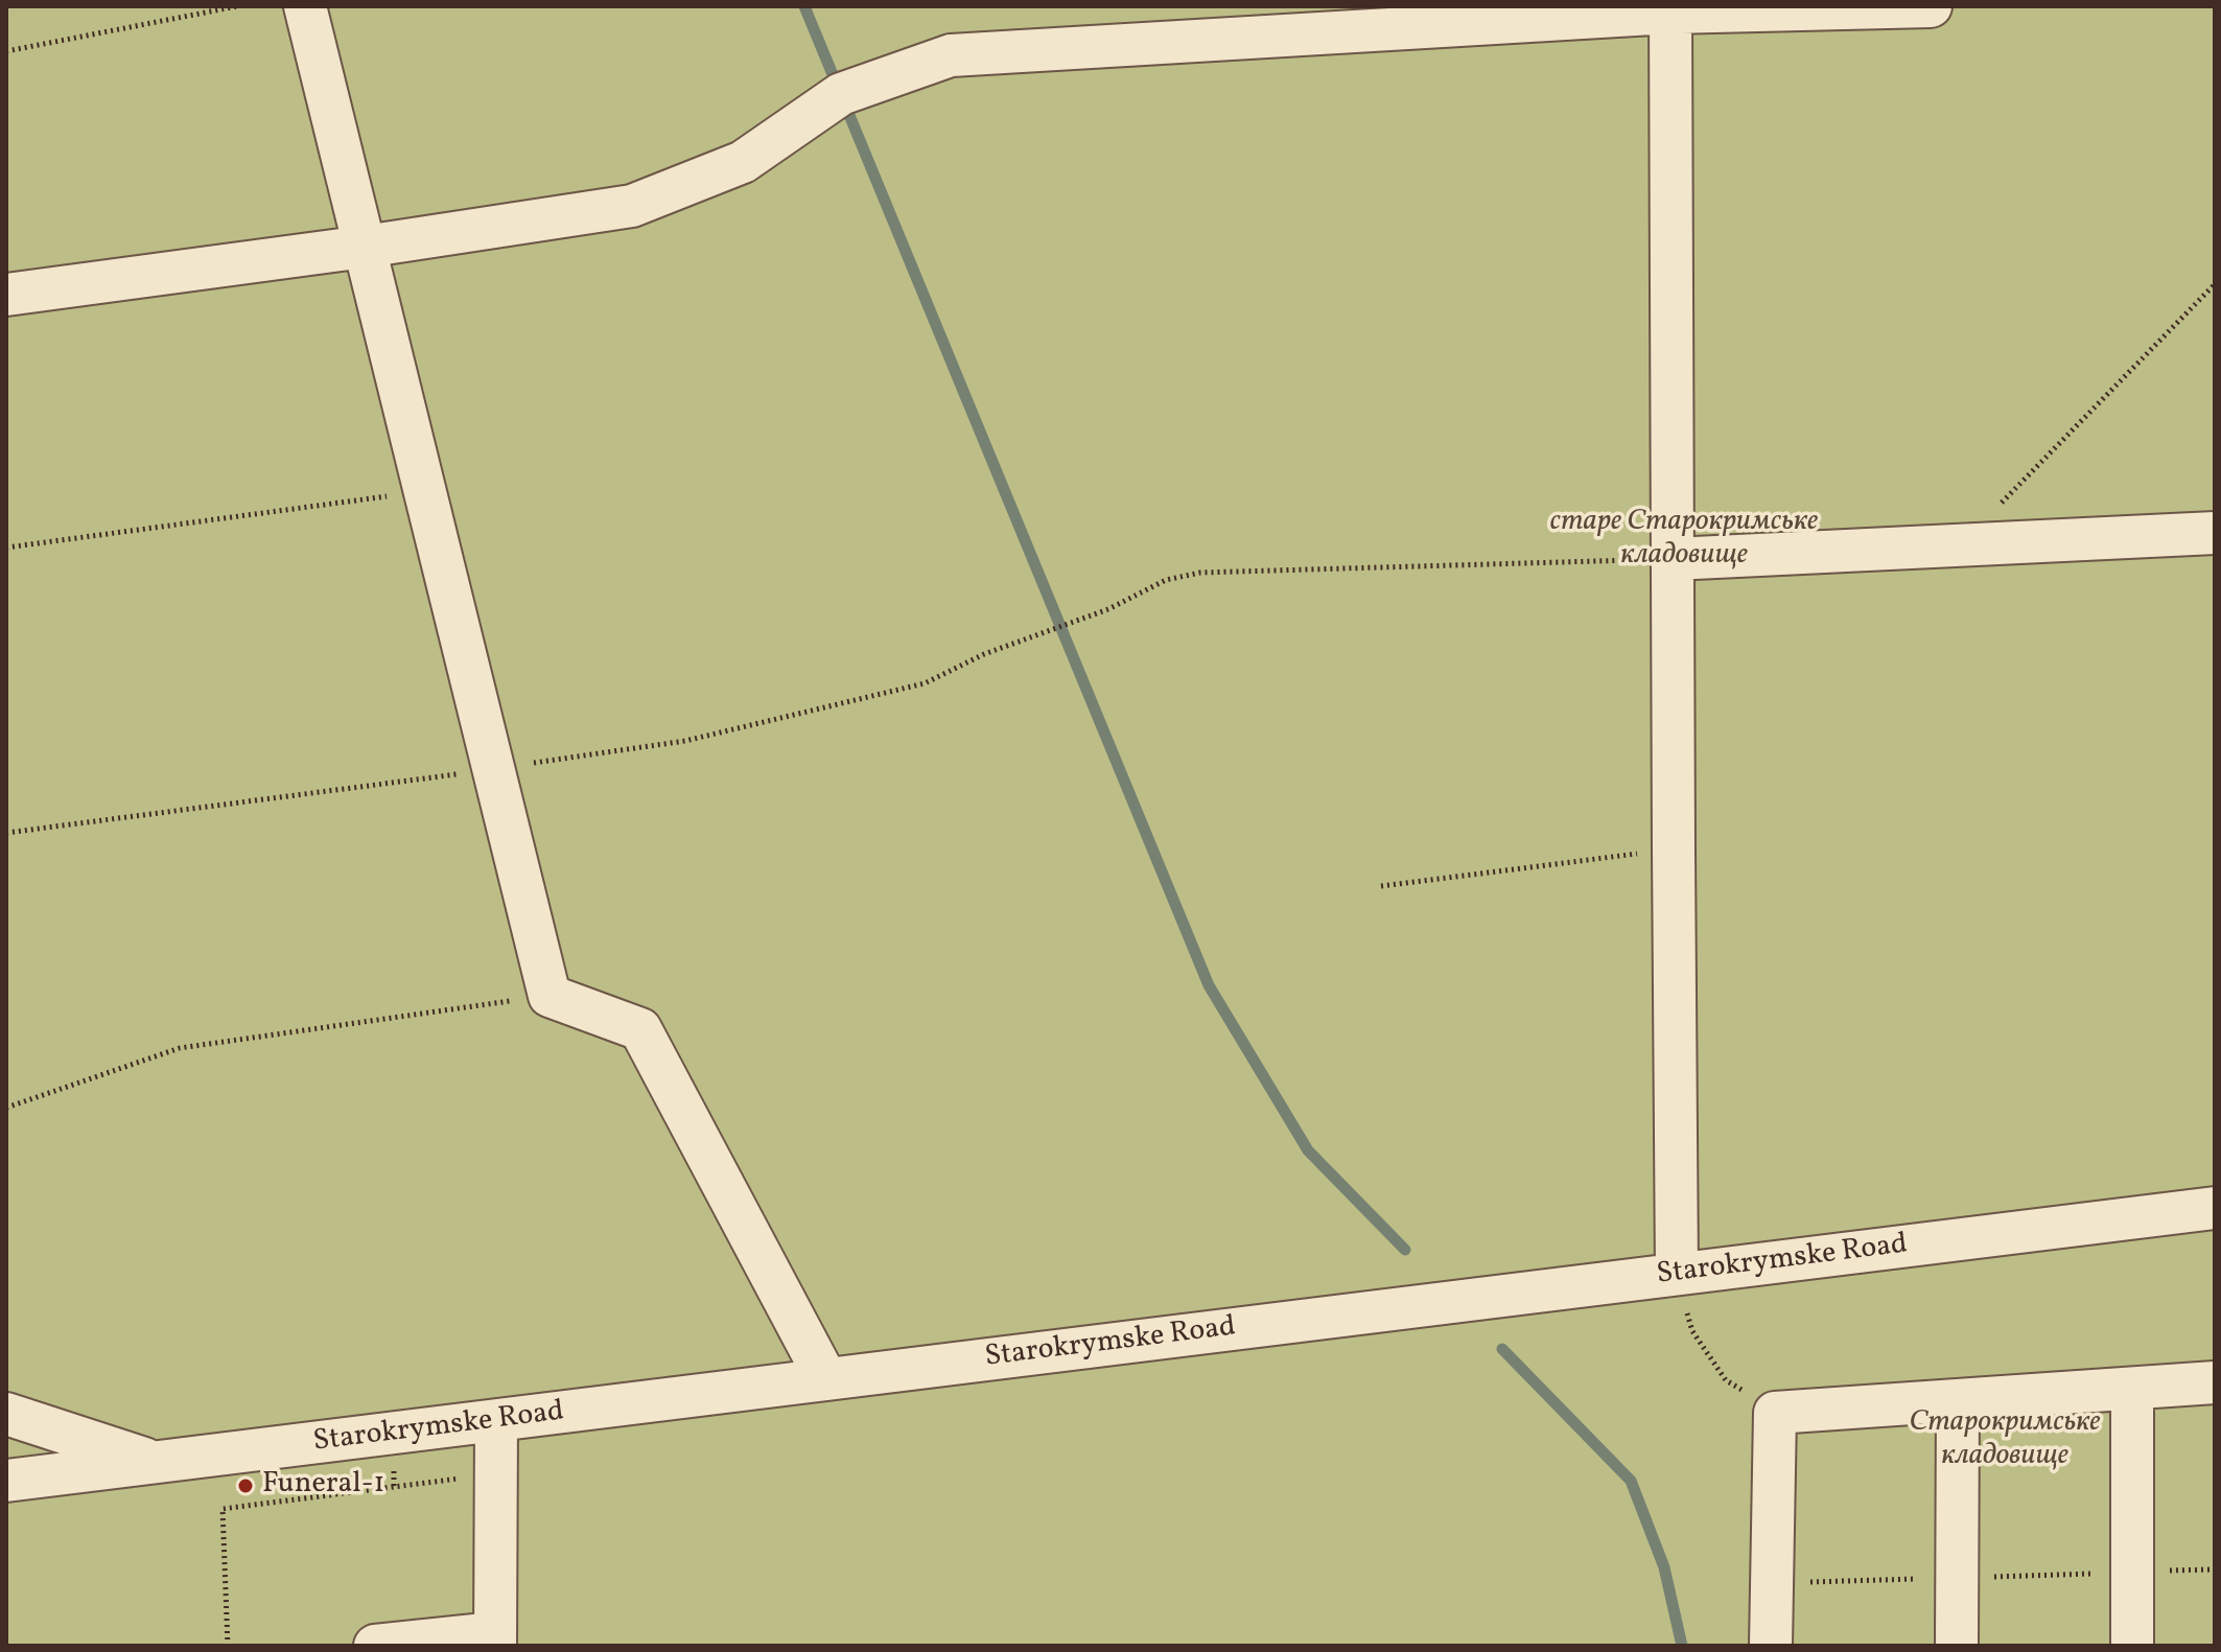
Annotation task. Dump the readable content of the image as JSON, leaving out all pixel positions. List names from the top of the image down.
{
  "streets": {
    "street": ["Starokrymske Road"]
  },
  "parks": ["старе Старокримське кладовище", "Старокримське кладовище"],
  "places": ["Funeral-1"]
}
